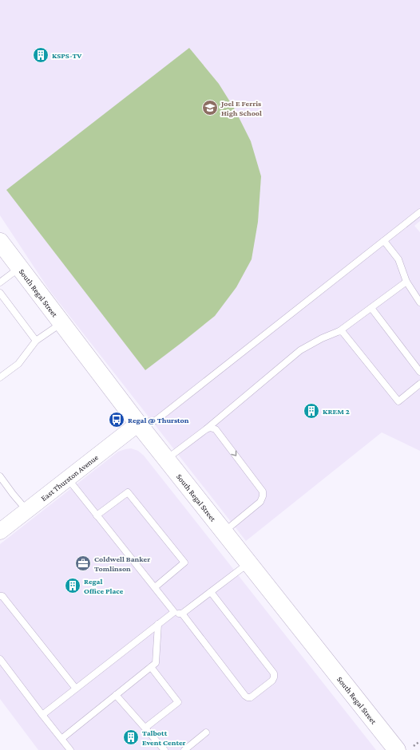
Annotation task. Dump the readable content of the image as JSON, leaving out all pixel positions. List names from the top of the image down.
{
  "streets": {
    "main road": ["South Regal Street"],
    "street": ["East Thurston Avenue"]
  },
  "crossings": [
    ["South Regal Street", "East Thurston Avenue"]
  ],
  "places": {
    "building": [
      "KSPS-TV",
      "KREM 2",
      "Regal Office Place",
      "Talbott Event Center"
    ],
    "school or university": ["Joel E Ferris High School"],
    "bus stop": ["Regal @ Thurston"],
    "office": ["Coldwell Banker Tomlinson"]
  }
}
